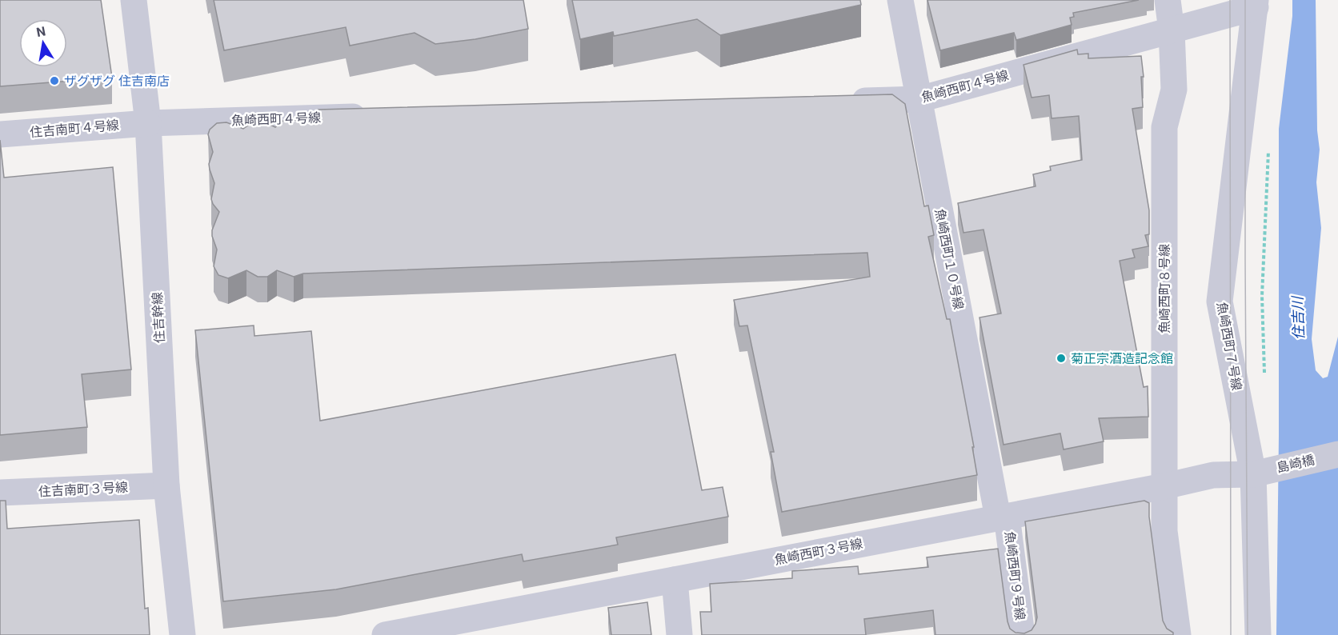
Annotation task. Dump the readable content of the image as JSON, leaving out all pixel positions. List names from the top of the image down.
{
  "streets": {
    "street": [
      "魚崎西町４号線",
      "住吉南町４号線",
      "魚崎西町１０号線",
      "魚崎西町８号線",
      "住吉幹線",
      "魚崎西町７号線",
      "島崎橋",
      "住吉南町３号線",
      "魚崎西町３号線",
      "魚崎西町９号線"
    ]
  },
  "crossings": [
    ["魚崎西町４号線", "住吉南町４号線"],
    ["魚崎西町４号線", "魚崎西町１０号線"],
    ["魚崎西町４号線", "魚崎西町８号線"],
    ["魚崎西町４号線", "住吉幹線"],
    ["魚崎西町４号線", "魚崎西町７号線"],
    ["住吉南町４号線", "住吉幹線"],
    ["魚崎西町１０号線", "魚崎西町３号線"],
    ["魚崎西町１０号線", "魚崎西町９号線"],
    ["魚崎西町８号線", "魚崎西町３号線"],
    ["住吉幹線", "住吉南町３号線"],
    ["魚崎西町７号線", "島崎橋"],
    ["魚崎西町７号線", "魚崎西町３号線"],
    ["島崎橋", "魚崎西町３号線"],
    ["魚崎西町３号線", "魚崎西町９号線"]
  ],
  "water": ["住吉川"],
  "places": ["ザグザグ 住吉南店", "菊正宗酒造記念館"],
  "north": "top"
}
